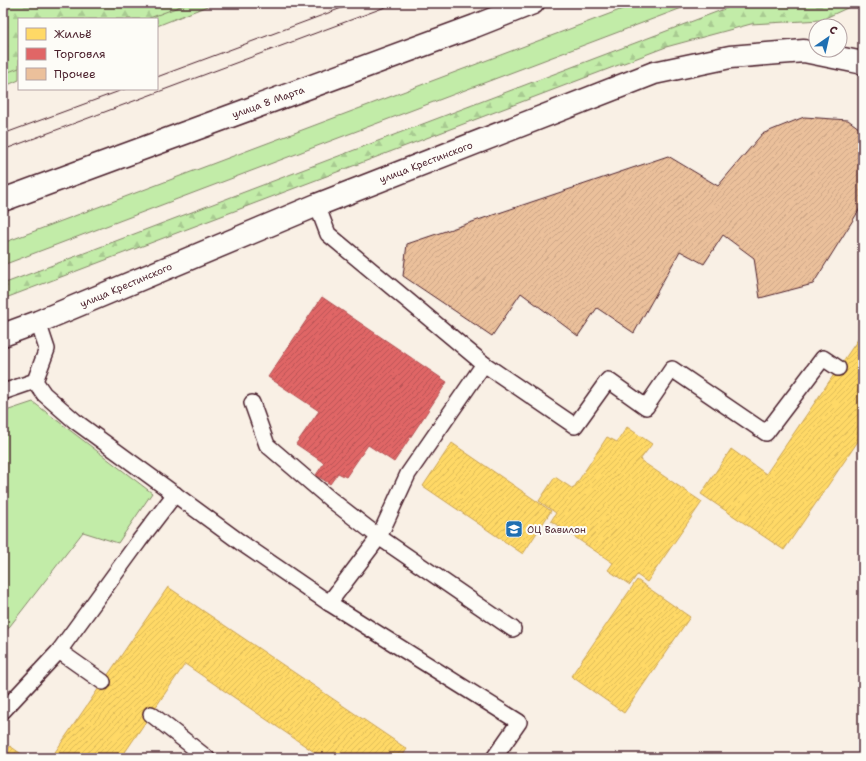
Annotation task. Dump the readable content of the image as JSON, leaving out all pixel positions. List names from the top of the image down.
{
  "streets": {
    "street": ["улица 8 Марта", "улица Крестинского"]
  },
  "places": {
    "school or university": ["ОЦ Вавилон"]
  },
  "legend": ["Жильё", "Торговля", "Прочее"],
  "north": "top right"
}
